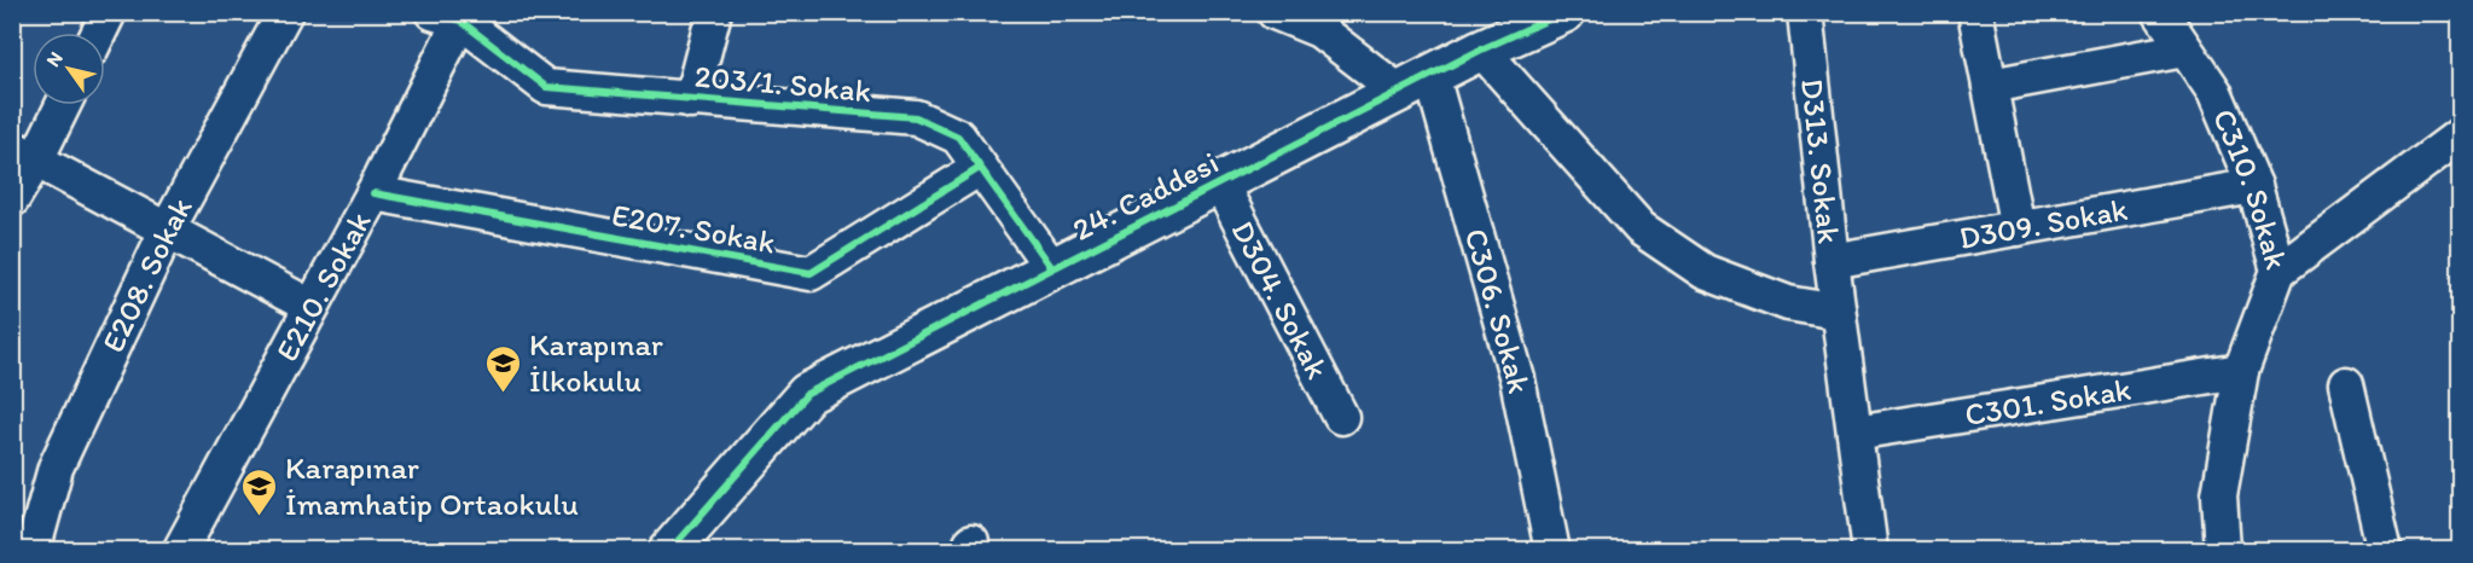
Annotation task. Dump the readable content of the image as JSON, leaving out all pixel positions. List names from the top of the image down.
{
  "streets": {
    "street": [
      "203/1. Sokak",
      "D313. Sokak",
      "C310. Sokak",
      "24. Caddesi",
      "D309. Sokak",
      "E207. Sokak",
      "E208. Sokak",
      "E210. Sokak",
      "D304. Sokak",
      "C306. Sokak",
      "C301. Sokak"
    ]
  },
  "crossings": [
    ["203/1. Sokak", "24. Caddesi"],
    ["203/1. Sokak", "E207. Sokak"],
    ["203/1. Sokak", "E210. Sokak"],
    ["D313. Sokak", "D309. Sokak"],
    ["D313. Sokak", "C301. Sokak"],
    ["C310. Sokak", "D309. Sokak"],
    ["C310. Sokak", "C301. Sokak"],
    ["24. Caddesi", "D304. Sokak"],
    ["24. Caddesi", "C306. Sokak"],
    ["E207. Sokak", "E210. Sokak"]
  ],
  "places": {
    "school or university": ["Karapınar İlkokulu", "Karapınar İmamhatip Ortaokulu"]
  },
  "north": "top left"
}
